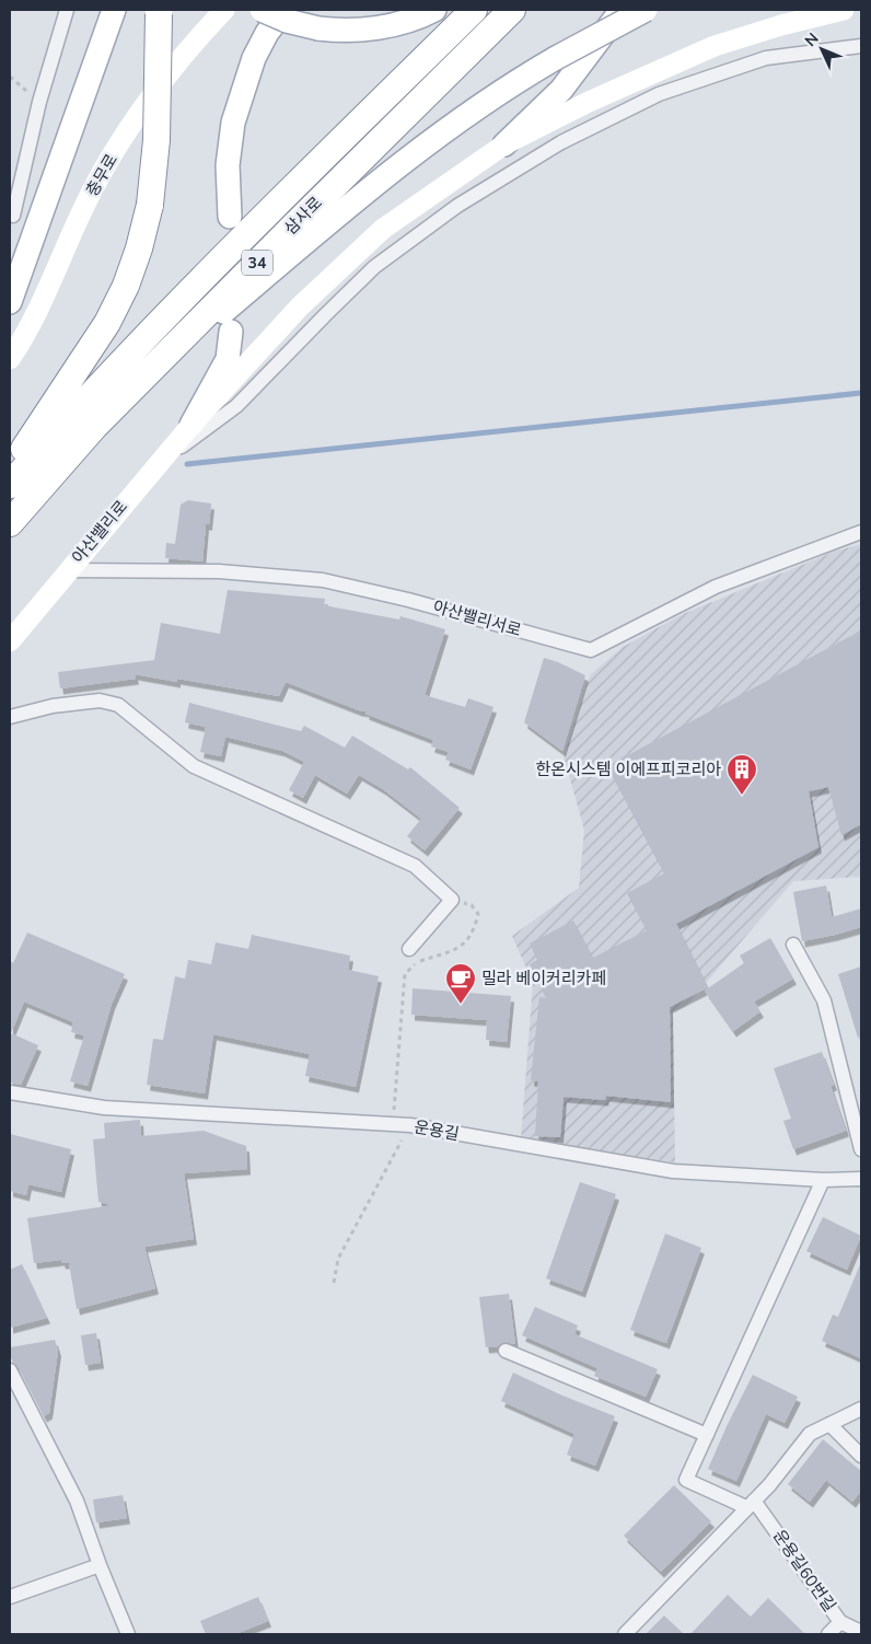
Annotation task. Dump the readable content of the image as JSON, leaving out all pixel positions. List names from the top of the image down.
{
  "streets": {
    "highway": ["삼사로", "34"],
    "street": [
      "충무로",
      "아산밸리로",
      "아산밸리서로",
      "운용길",
      "운용길60번길"
    ]
  },
  "crossings": [
    ["아산밸리로", "아산밸리서로"]
  ],
  "places": {
    "building": ["한온시스템 이에프피코리아"],
    "cafe": ["밀라 베이커리카페"]
  },
  "north": "top left"
}
